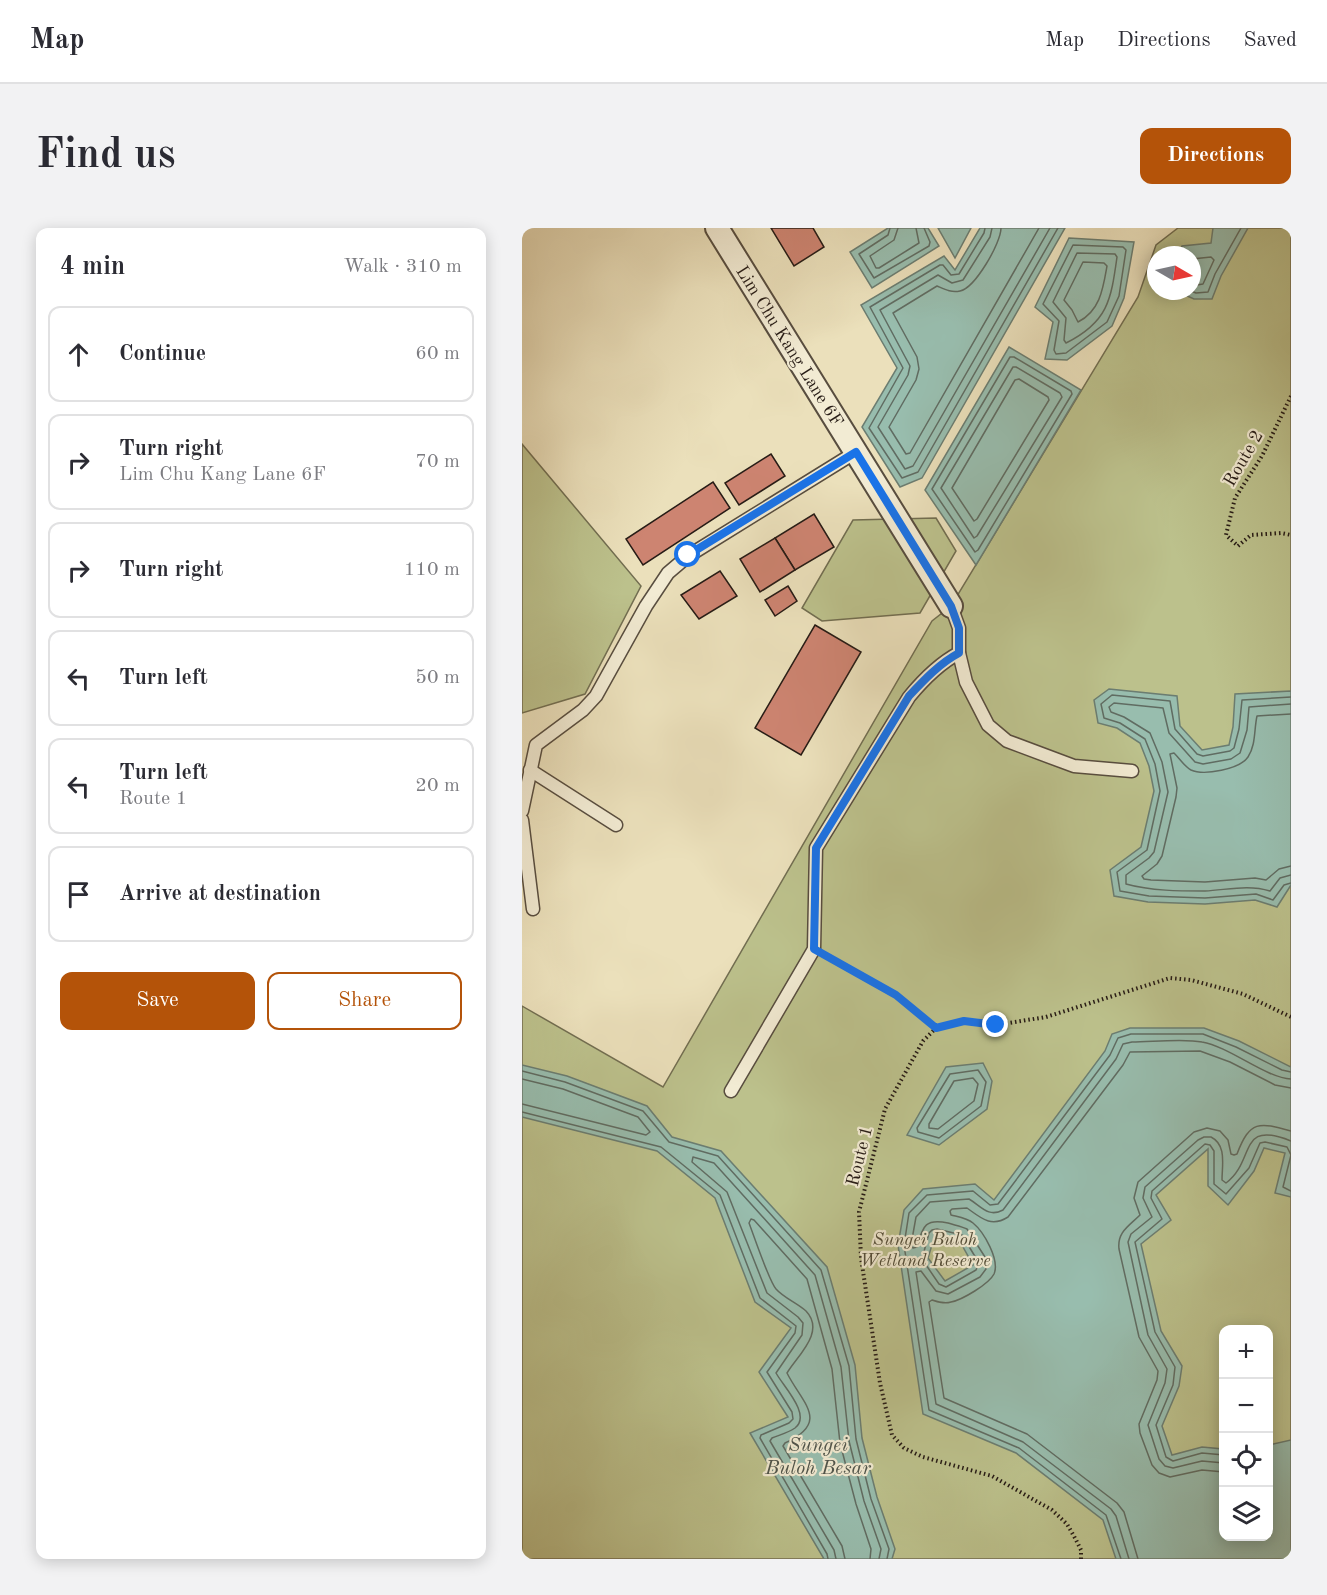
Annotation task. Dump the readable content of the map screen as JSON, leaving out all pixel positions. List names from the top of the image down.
{
  "streets": {
    "street": ["Lim Chu Kang Lane 6F"],
    "path": ["Route 2", "Route 1"]
  },
  "water": ["Sungei Buloh Besar"],
  "parks": ["Sungei Buloh Wetland Reserve"],
  "north": "right",
  "page": {
    "header": "Map",
    "nav": ["Map", "Directions", "Saved"],
    "buttons": [
      "Directions",
      ["Save", "Share"]
    ],
    "title": "Find us",
    "heading": ["4 min", "Walk · 310 m"],
    "list": [
      ["Continue", "60 m"],
      ["Turn right", "Lim Chu Kang Lane 6F", "70 m"],
      ["Turn right", "110 m"],
      ["Turn left", "50 m"],
      ["Turn left", "Route 1", "20 m"],
      "Arrive at destination"
    ],
    "map_buttons": ["+", "−"]
  }
}
